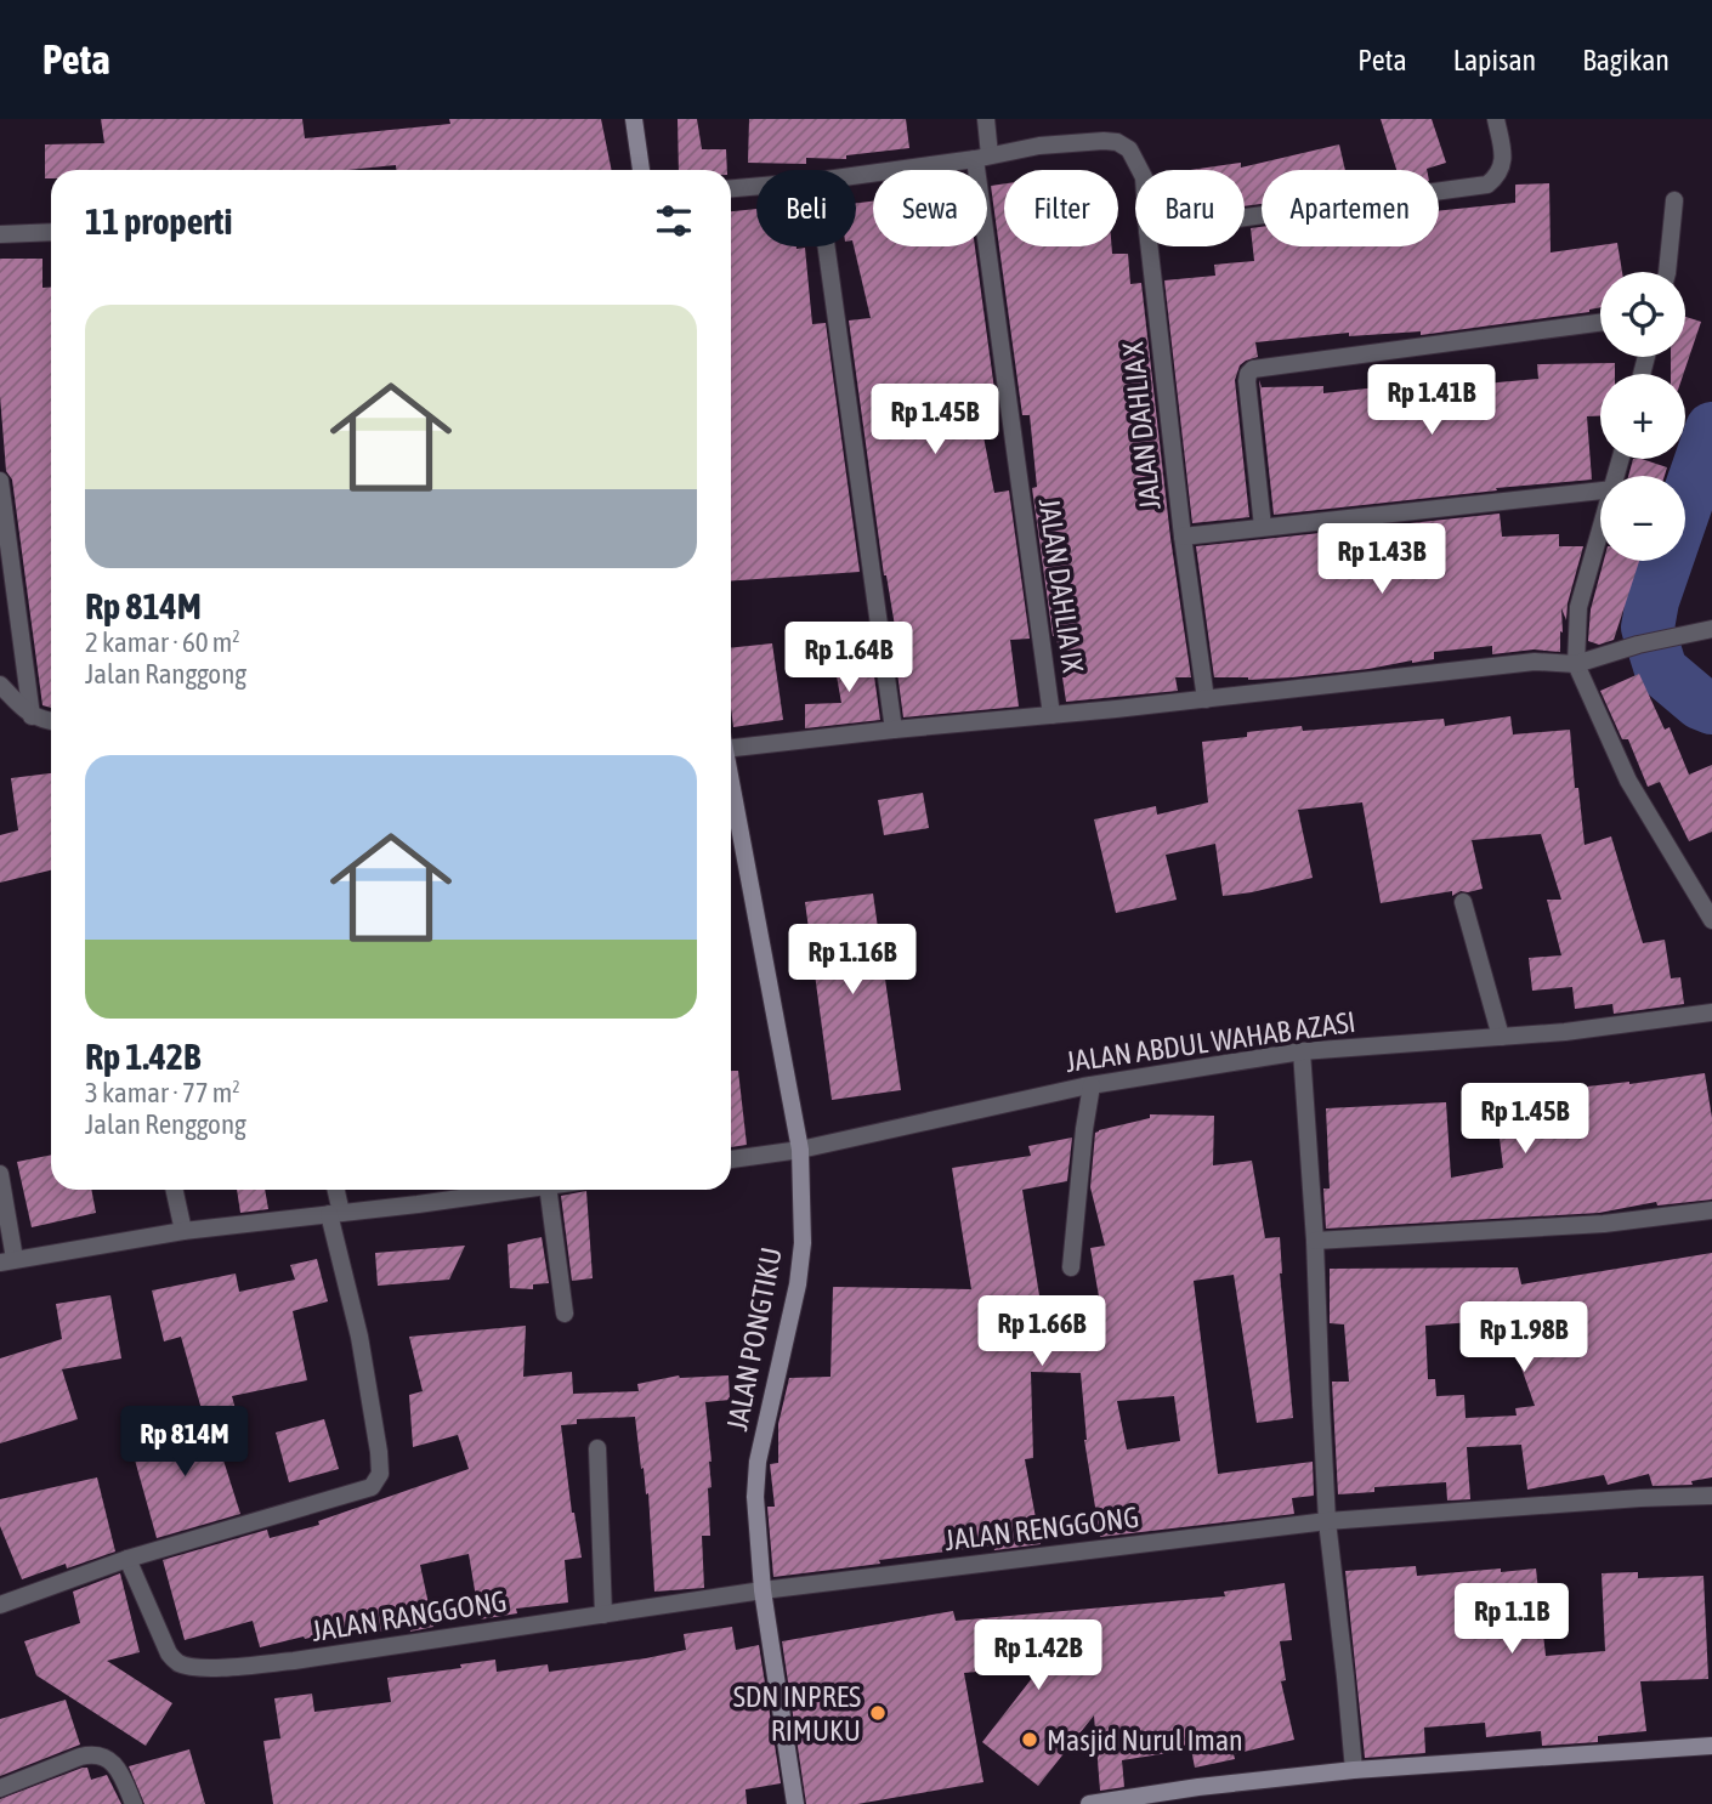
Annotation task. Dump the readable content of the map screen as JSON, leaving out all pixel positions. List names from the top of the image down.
{
  "streets": {
    "street": [
      "JALAN DAHLIA X",
      "JALAN DAHLIA IX",
      "JALAN ABDUL WAHAB AZASI",
      "JALAN PONGTIKU",
      "JALAN RENGGONG",
      "JALAN RANGGONG"
    ]
  },
  "crossings": [
    ["JALAN DAHLIA X", "JALAN DAHLIA IX"],
    ["JALAN ABDUL WAHAB AZASI", "JALAN PONGTIKU"],
    ["JALAN PONGTIKU", "JALAN RENGGONG"],
    ["JALAN PONGTIKU", "JALAN RANGGONG"],
    ["JALAN RENGGONG", "JALAN RANGGONG"]
  ],
  "places": ["SDN INPRES RIMUKU", "Masjid Nurul Iman"],
  "page": {
    "header": "Peta",
    "nav": ["Peta", "Lapisan", "Bagikan"],
    "chip": [
      "Beli",
      "Sewa",
      "Filter",
      "Baru",
      "Apartemen"
    ],
    "heading": "11 properti",
    "map_buttons": ["+", "−"],
    "list": [
      {
        "name": "Rp 814M",
        "note": "2 kamar · 60 m² · Jalan Ranggong"
      },
      {
        "name": "Rp 1.42B",
        "note": "3 kamar · 77 m² · Jalan Renggong"
      }
    ],
    "price": [
      "Rp 1.41B",
      "Rp 1.45B",
      "Rp 1.43B",
      "Rp 1.64B",
      "Rp 1.16B",
      "Rp 1.45B",
      "Rp 1.66B",
      "Rp 1.98B",
      "Rp 814M",
      "Rp 1.1B",
      "Rp 1.42B"
    ]
  }
}
